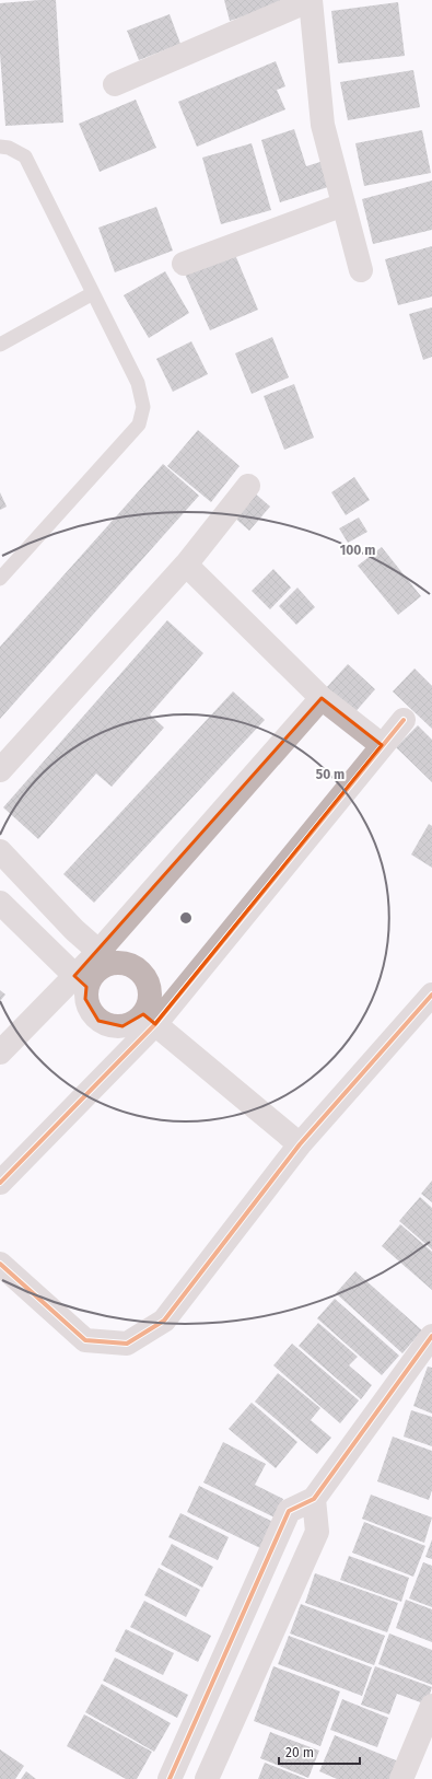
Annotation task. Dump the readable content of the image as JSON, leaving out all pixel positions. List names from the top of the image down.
{
  "scale_bar": "20 m",
  "rings": ["100 m", "50 m"]
}
